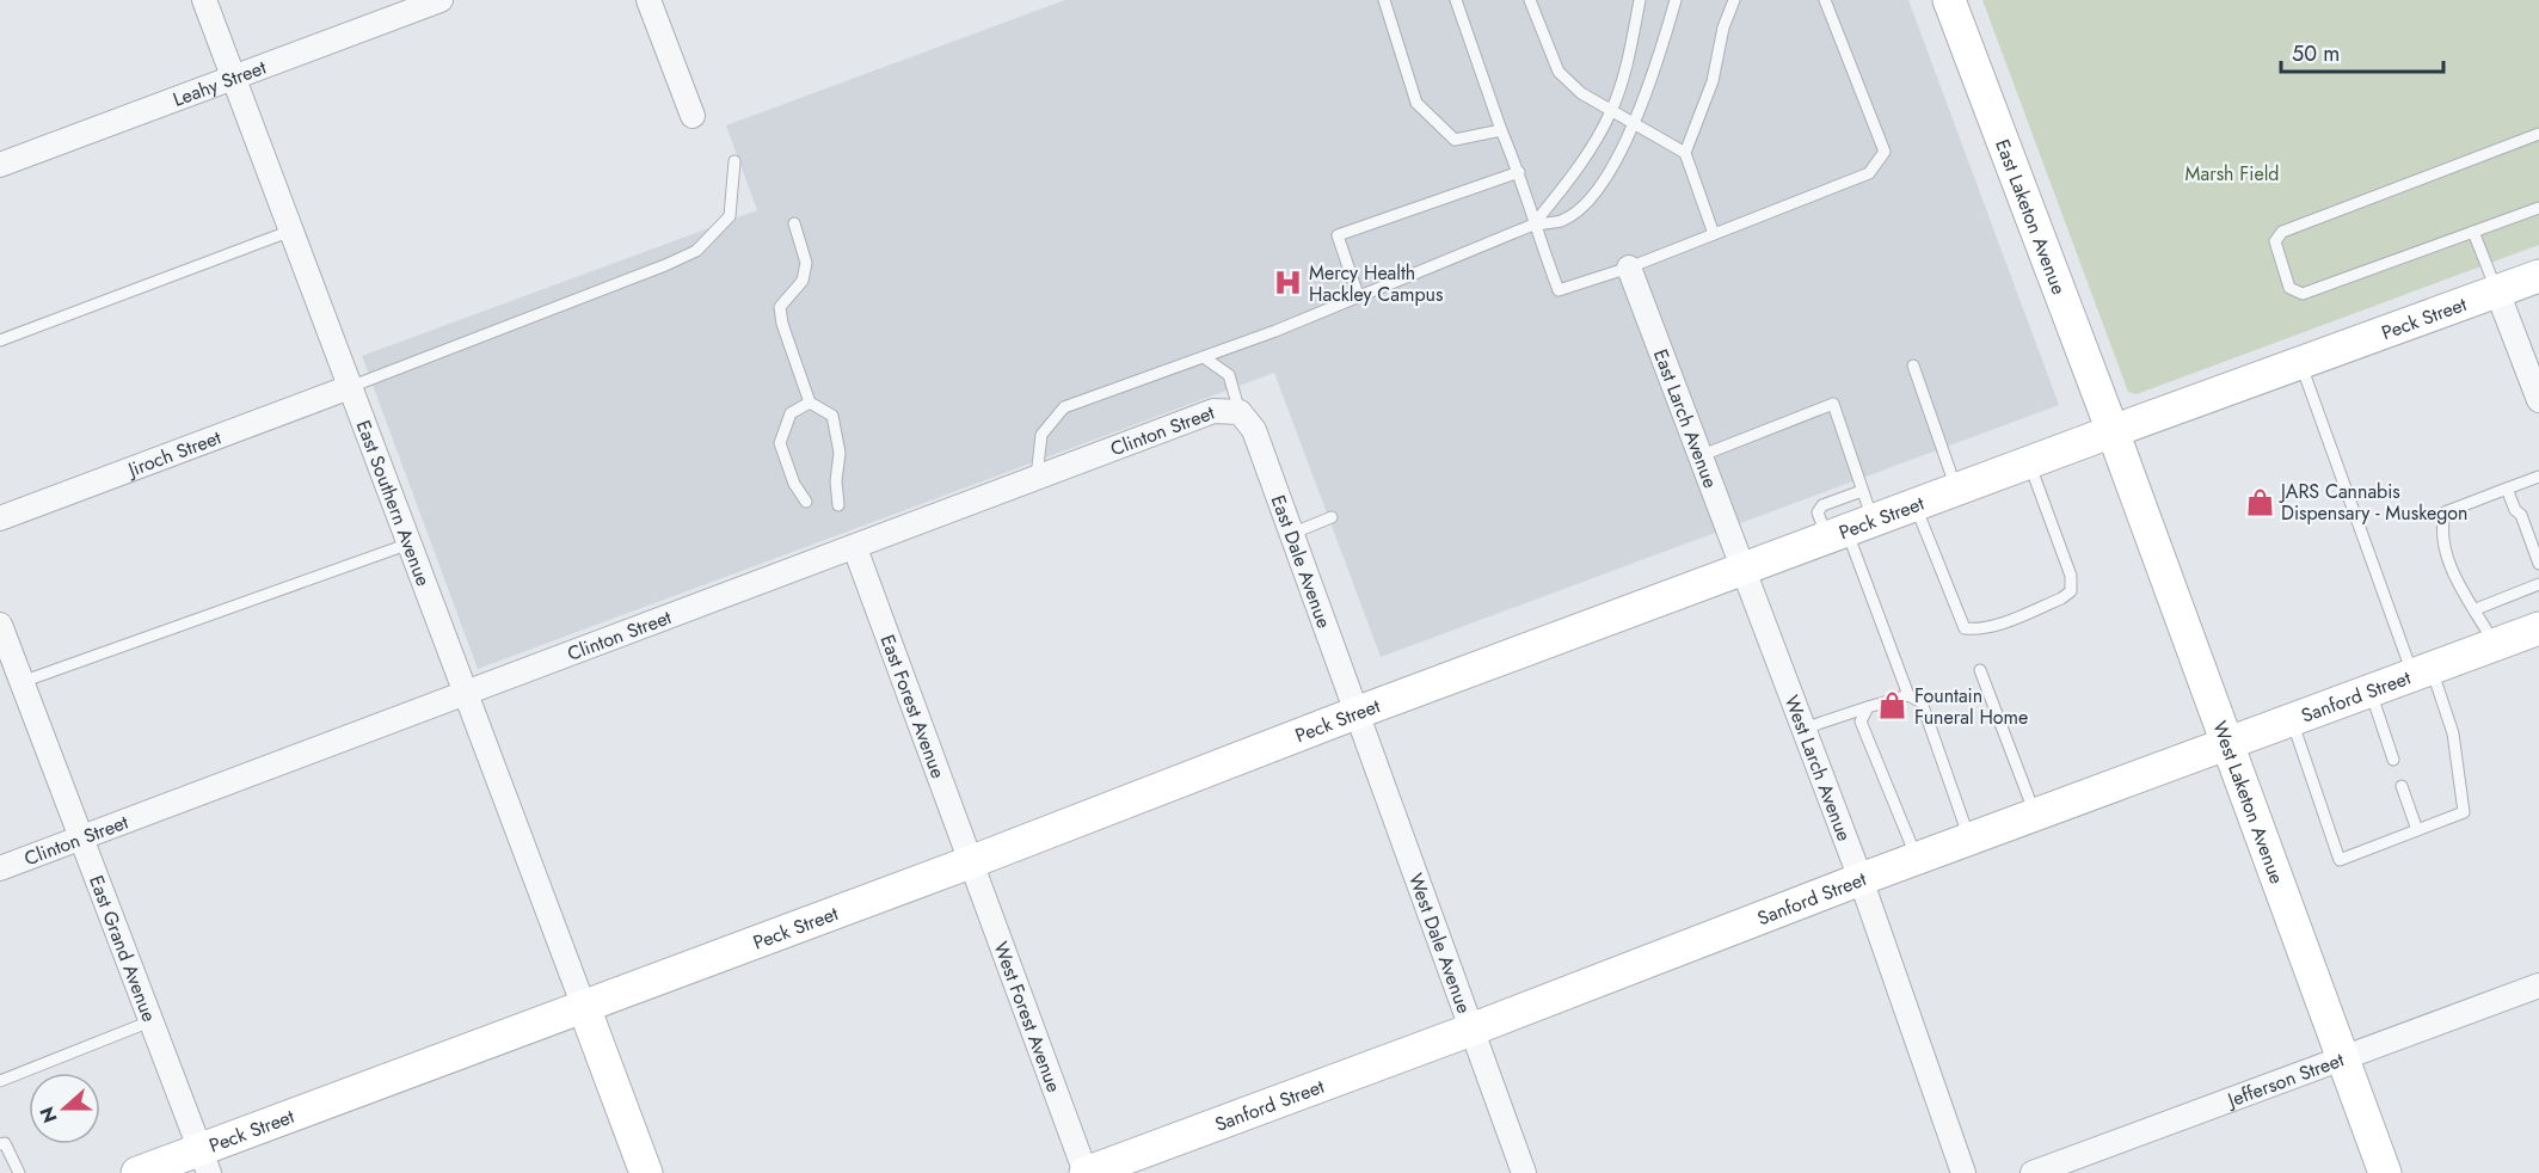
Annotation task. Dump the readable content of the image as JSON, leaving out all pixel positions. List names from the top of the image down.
{
  "streets": {
    "street": [
      "Leahy Street",
      "East Laketon Avenue",
      "Peck Street",
      "East Larch Avenue",
      "Clinton Street",
      "Jiroch Street",
      "East Southern Avenue",
      "East Dale Avenue",
      "Sanford Street",
      "East Forest Avenue",
      "West Larch Avenue",
      "West Laketon Avenue",
      "West Dale Avenue",
      "East Grand Avenue",
      "West Forest Avenue",
      "Jefferson Street"
    ]
  },
  "crossings": [
    ["Leahy Street", "East Southern Avenue"],
    ["East Laketon Avenue", "Peck Street"],
    ["East Laketon Avenue", "West Laketon Avenue"],
    ["Peck Street", "East Larch Avenue"],
    ["Peck Street", "East Southern Avenue"],
    ["Peck Street", "East Dale Avenue"],
    ["Peck Street", "East Forest Avenue"],
    ["Peck Street", "West Larch Avenue"],
    ["Peck Street", "West Laketon Avenue"],
    ["Peck Street", "West Dale Avenue"],
    ["Peck Street", "East Grand Avenue"],
    ["Peck Street", "West Forest Avenue"],
    ["East Larch Avenue", "West Larch Avenue"],
    ["Clinton Street", "East Southern Avenue"],
    ["Clinton Street", "East Dale Avenue"],
    ["Clinton Street", "East Forest Avenue"],
    ["Clinton Street", "East Grand Avenue"],
    ["Jiroch Street", "East Southern Avenue"],
    ["East Dale Avenue", "West Dale Avenue"],
    ["Sanford Street", "West Larch Avenue"],
    ["Sanford Street", "West Laketon Avenue"],
    ["Sanford Street", "West Dale Avenue"],
    ["Sanford Street", "West Forest Avenue"],
    ["East Forest Avenue", "West Forest Avenue"],
    ["West Laketon Avenue", "Jefferson Street"]
  ],
  "parks": ["Marsh Field"],
  "places": {
    "hospital": ["Mercy Health Hackley Campus"],
    "shop": ["JARS Cannabis Dispensary - Muskegon", "Fountain Funeral Home"]
  },
  "scale_bar": "50 m",
  "north": "left"
}
